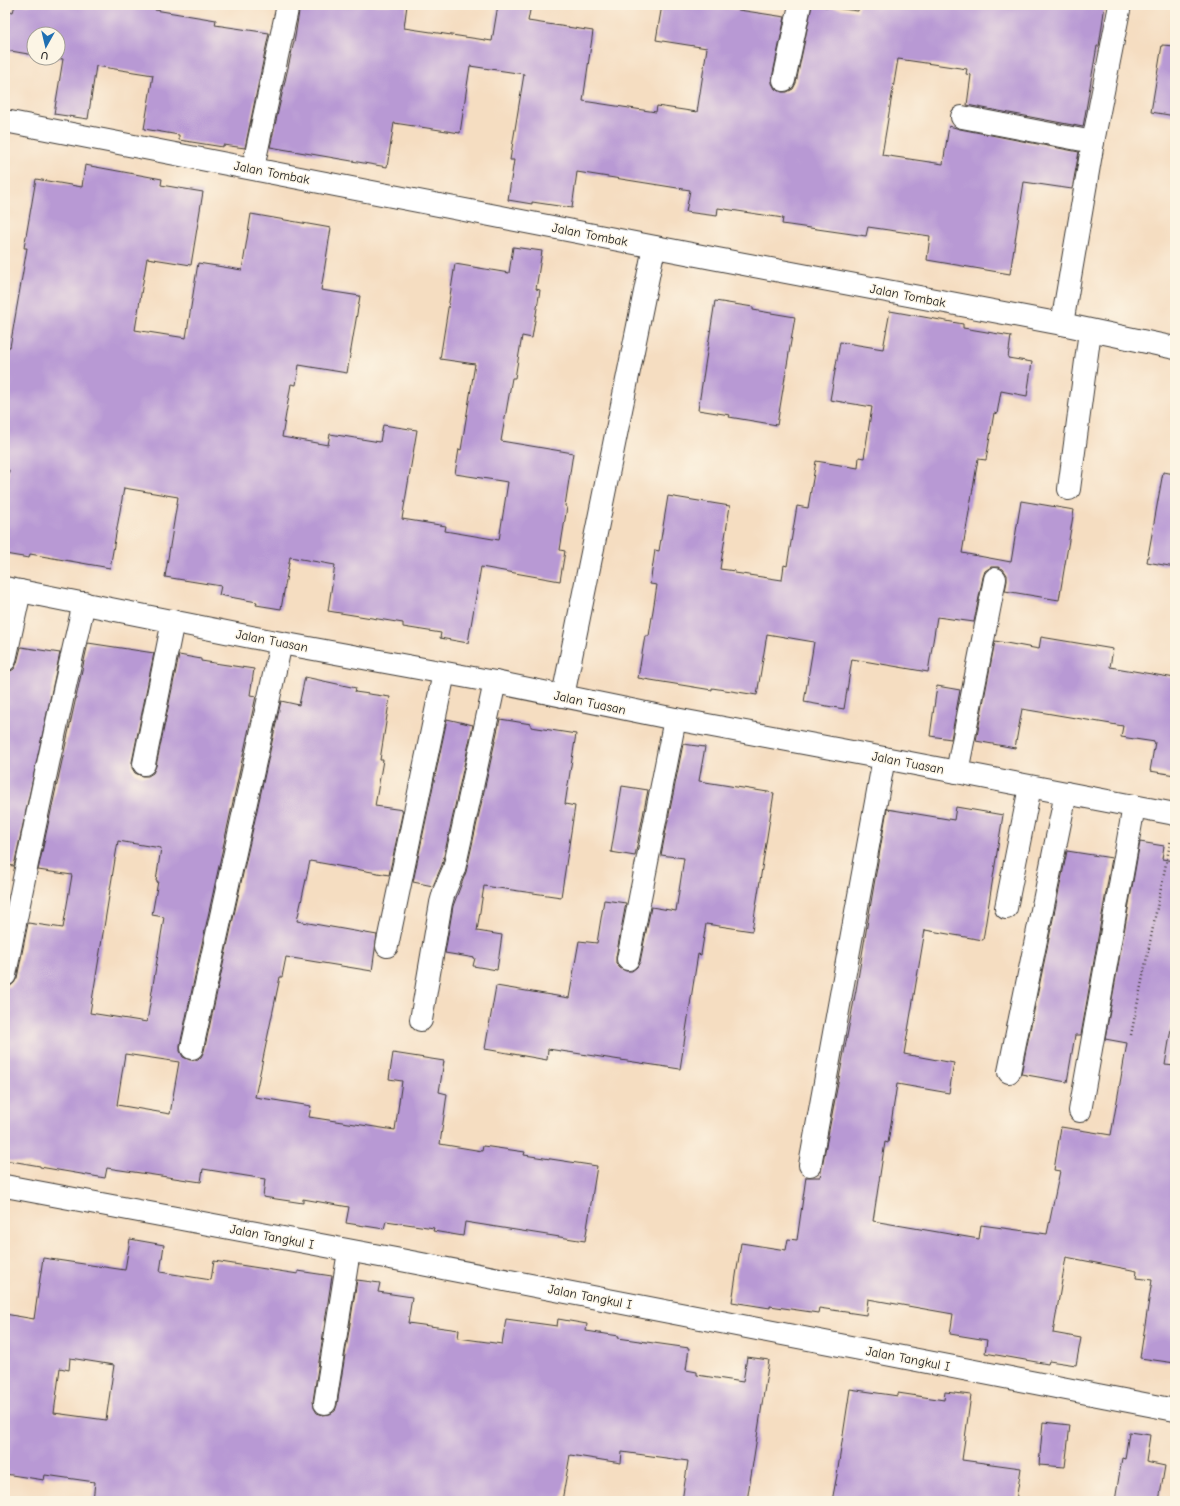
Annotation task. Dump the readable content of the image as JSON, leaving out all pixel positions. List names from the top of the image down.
{
  "streets": {
    "street": ["Jalan Tombak", "Jalan Tuasan", "Jalan Tangkul I"]
  },
  "north": "bottom"
}
